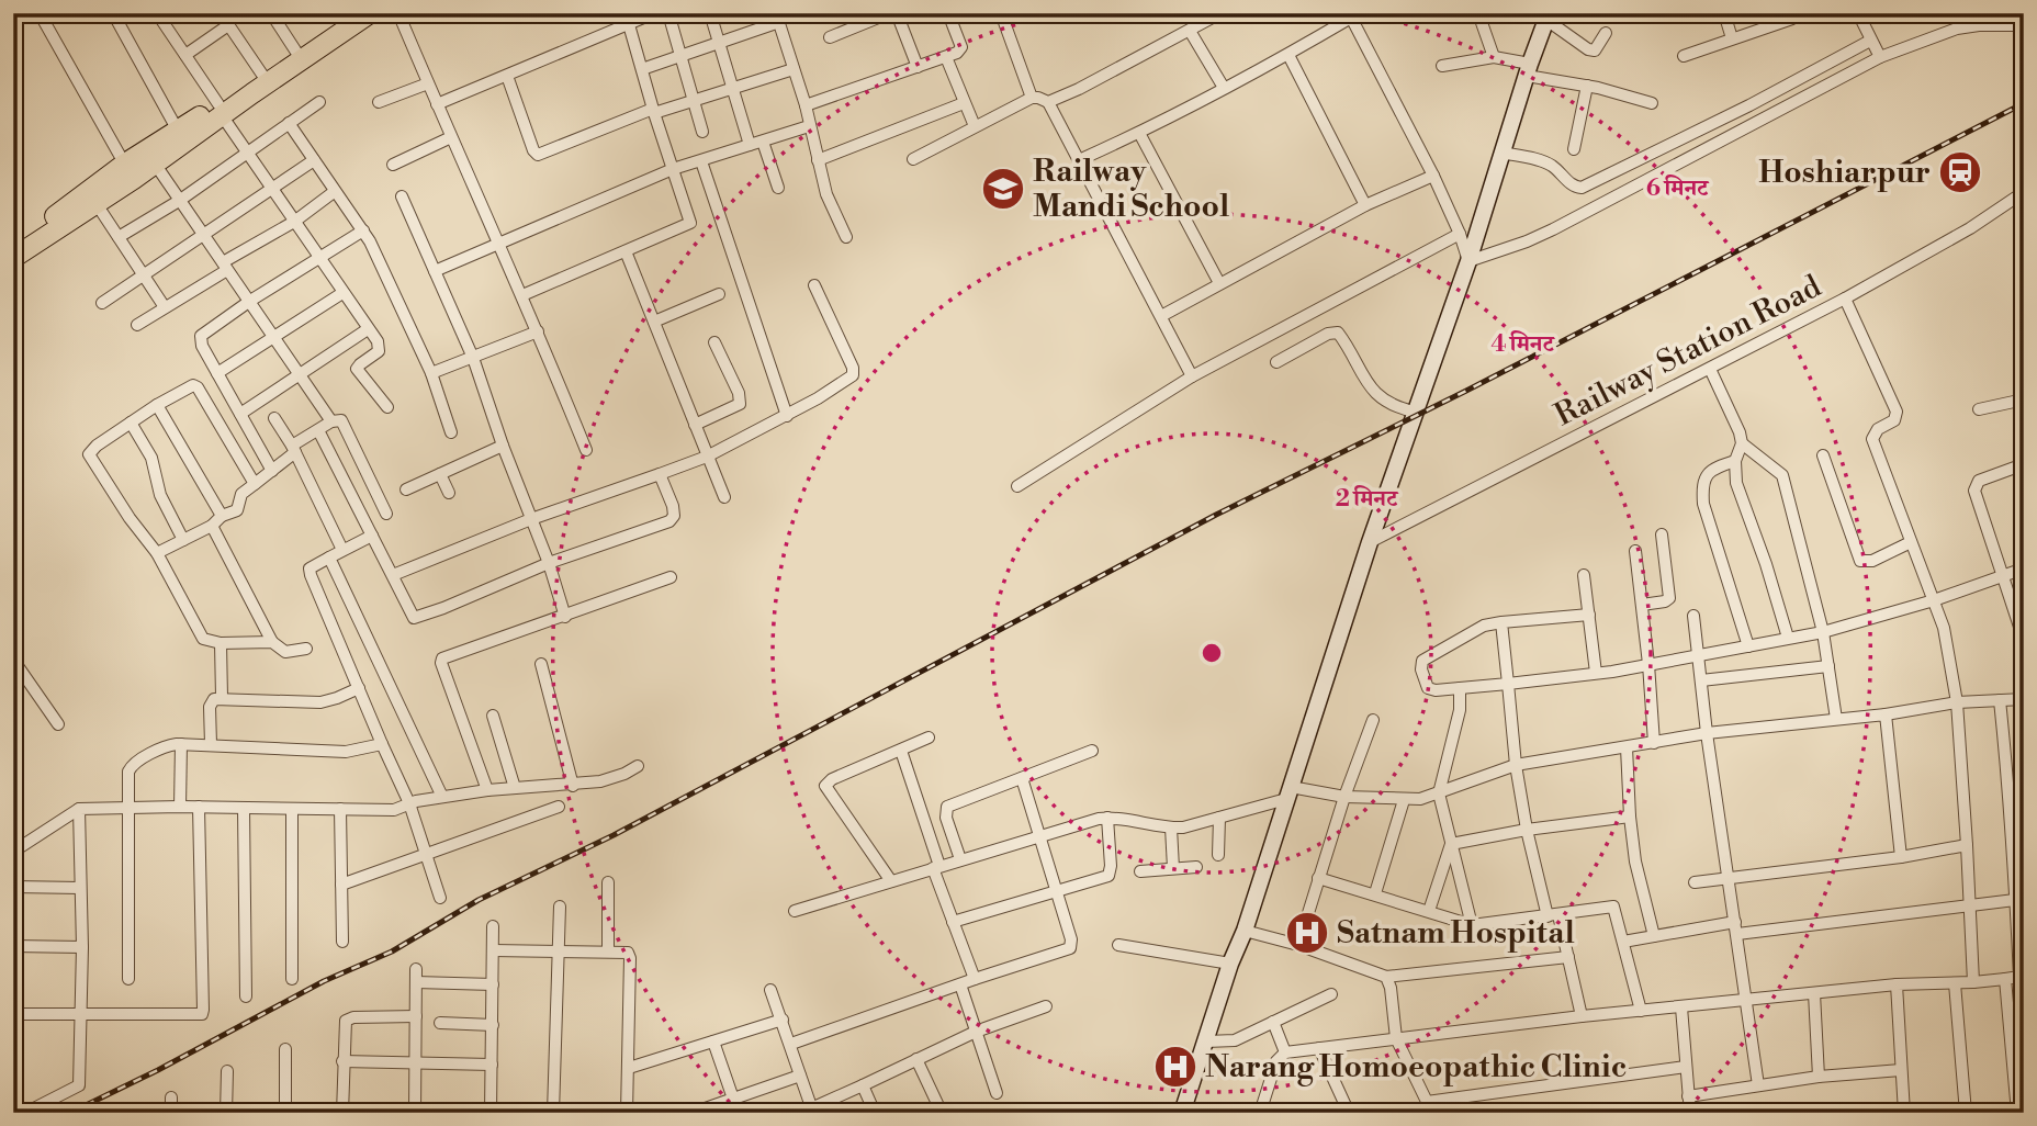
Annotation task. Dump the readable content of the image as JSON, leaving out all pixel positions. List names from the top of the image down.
{
  "streets": {
    "street": ["Railway Station Road"]
  },
  "places": {
    "station": ["Hoshiarpur"],
    "school or university": ["Railway Mandi School"],
    "hospital": ["Satnam Hospital", "Narang Homoeopathic Clinic"]
  },
  "rings": ["6 मिनट", "4 मिनट", "2 मिनट"]
}
